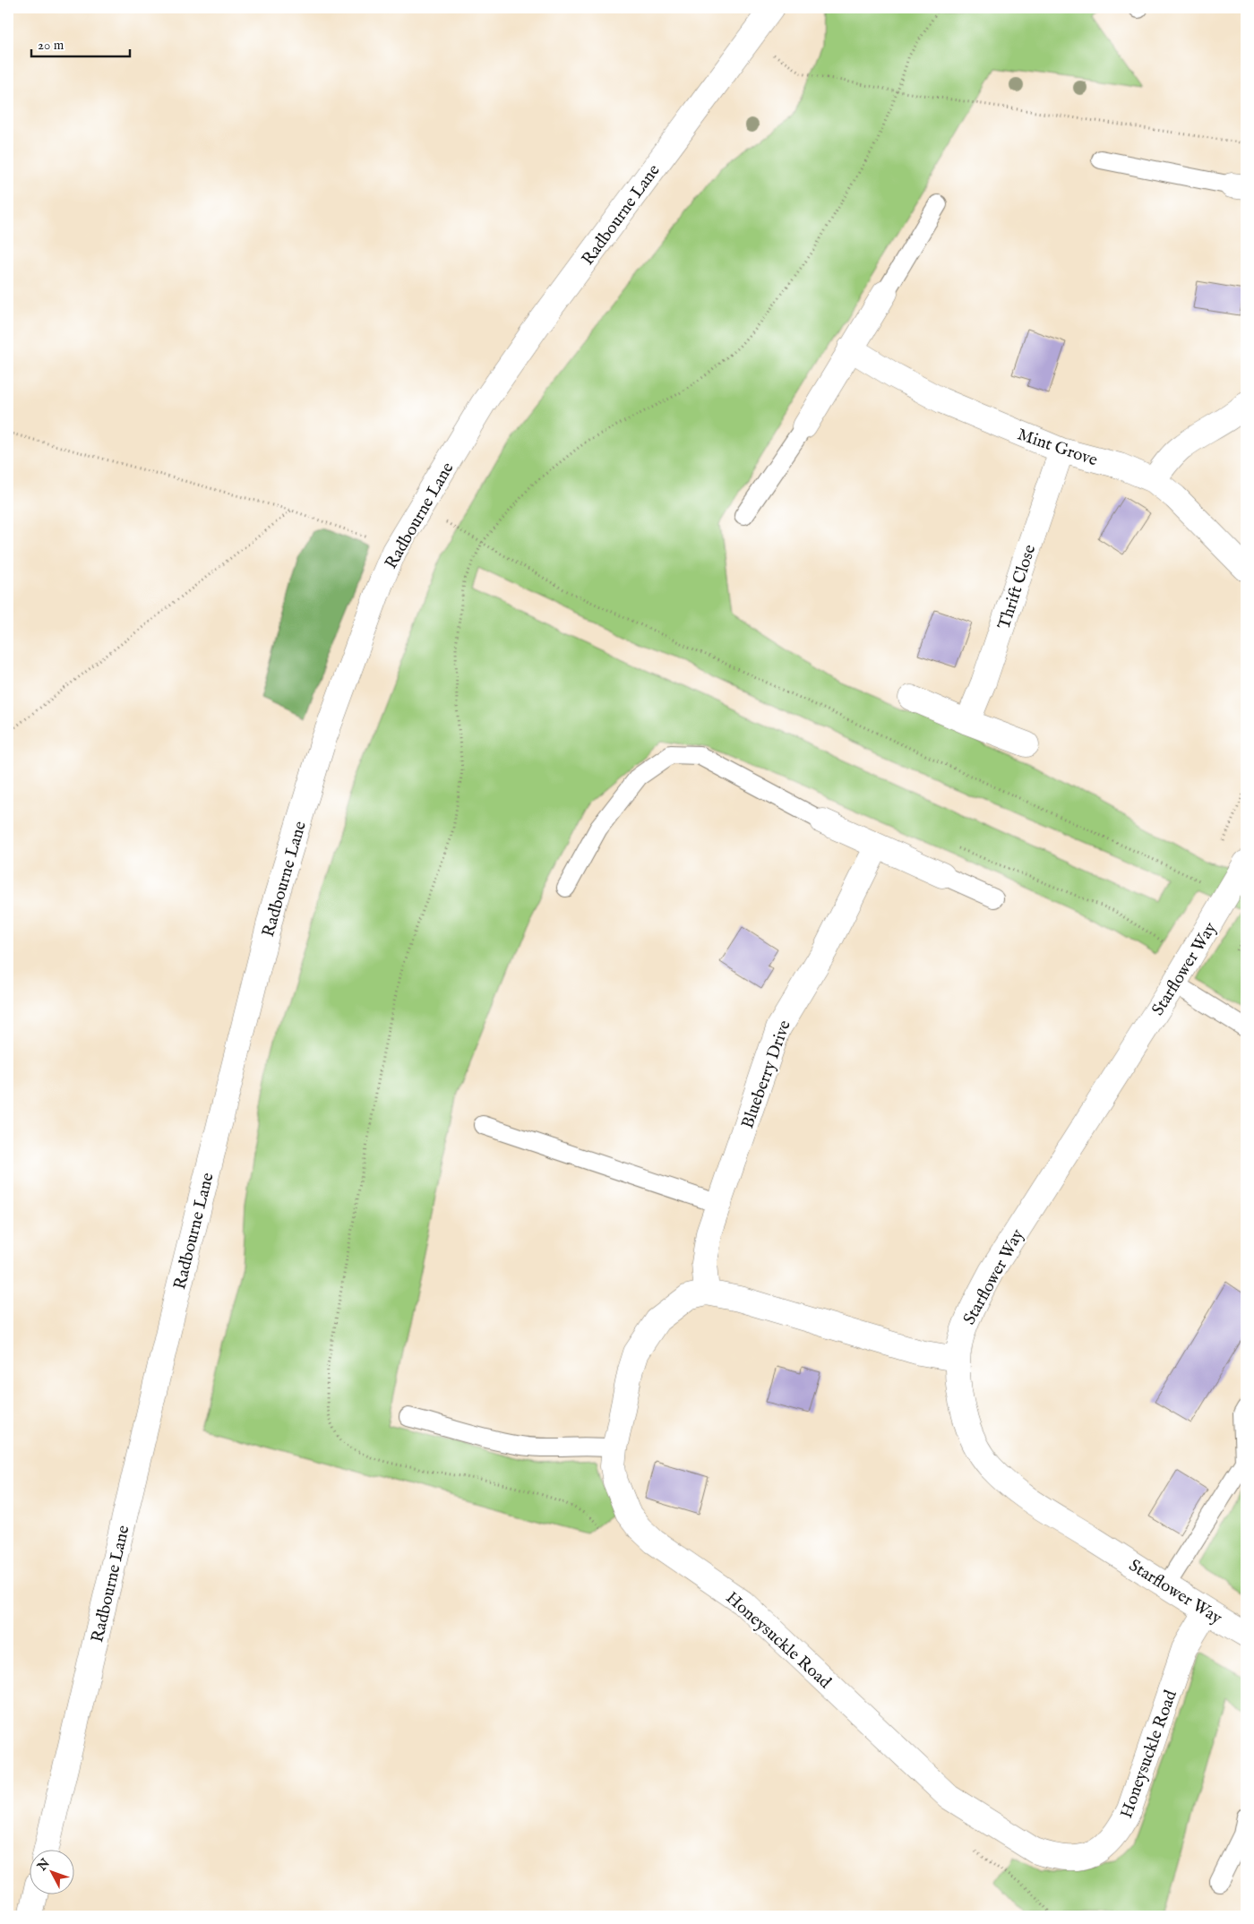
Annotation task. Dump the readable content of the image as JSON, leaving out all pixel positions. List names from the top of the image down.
{
  "streets": {
    "street": [
      "Radbourne Lane",
      "Mint Grove",
      "Thrift Close",
      "Starflower Way",
      "Blueberry Drive",
      "Honeysuckle Road"
    ]
  },
  "crossings": [
    ["Mint Grove", "Thrift Close"],
    ["Starflower Way", "Honeysuckle Road"],
    ["Blueberry Drive", "Honeysuckle Road"]
  ],
  "scale_bar": "20 m",
  "north": "top left"
}
